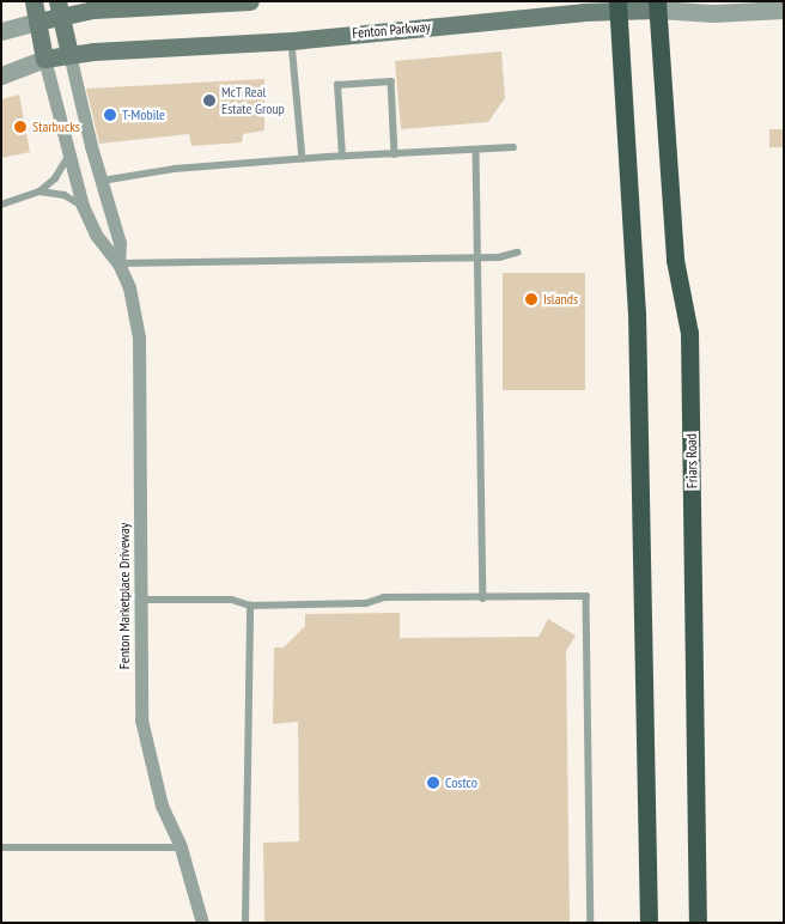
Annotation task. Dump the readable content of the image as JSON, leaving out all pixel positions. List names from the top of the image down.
{
  "streets": {
    "highway": ["Friars Road"],
    "main road": ["Fenton Parkway"],
    "street": ["Fenton Marketplace Driveway"]
  },
  "crossings": [
    ["Fenton Parkway", "Friars Road"],
    ["Fenton Parkway", "Fenton Marketplace Driveway"]
  ],
  "places": [
    "McT Real Estate Group",
    "T-Mobile",
    "Starbucks",
    "Islands",
    "Costco"
  ]
}
